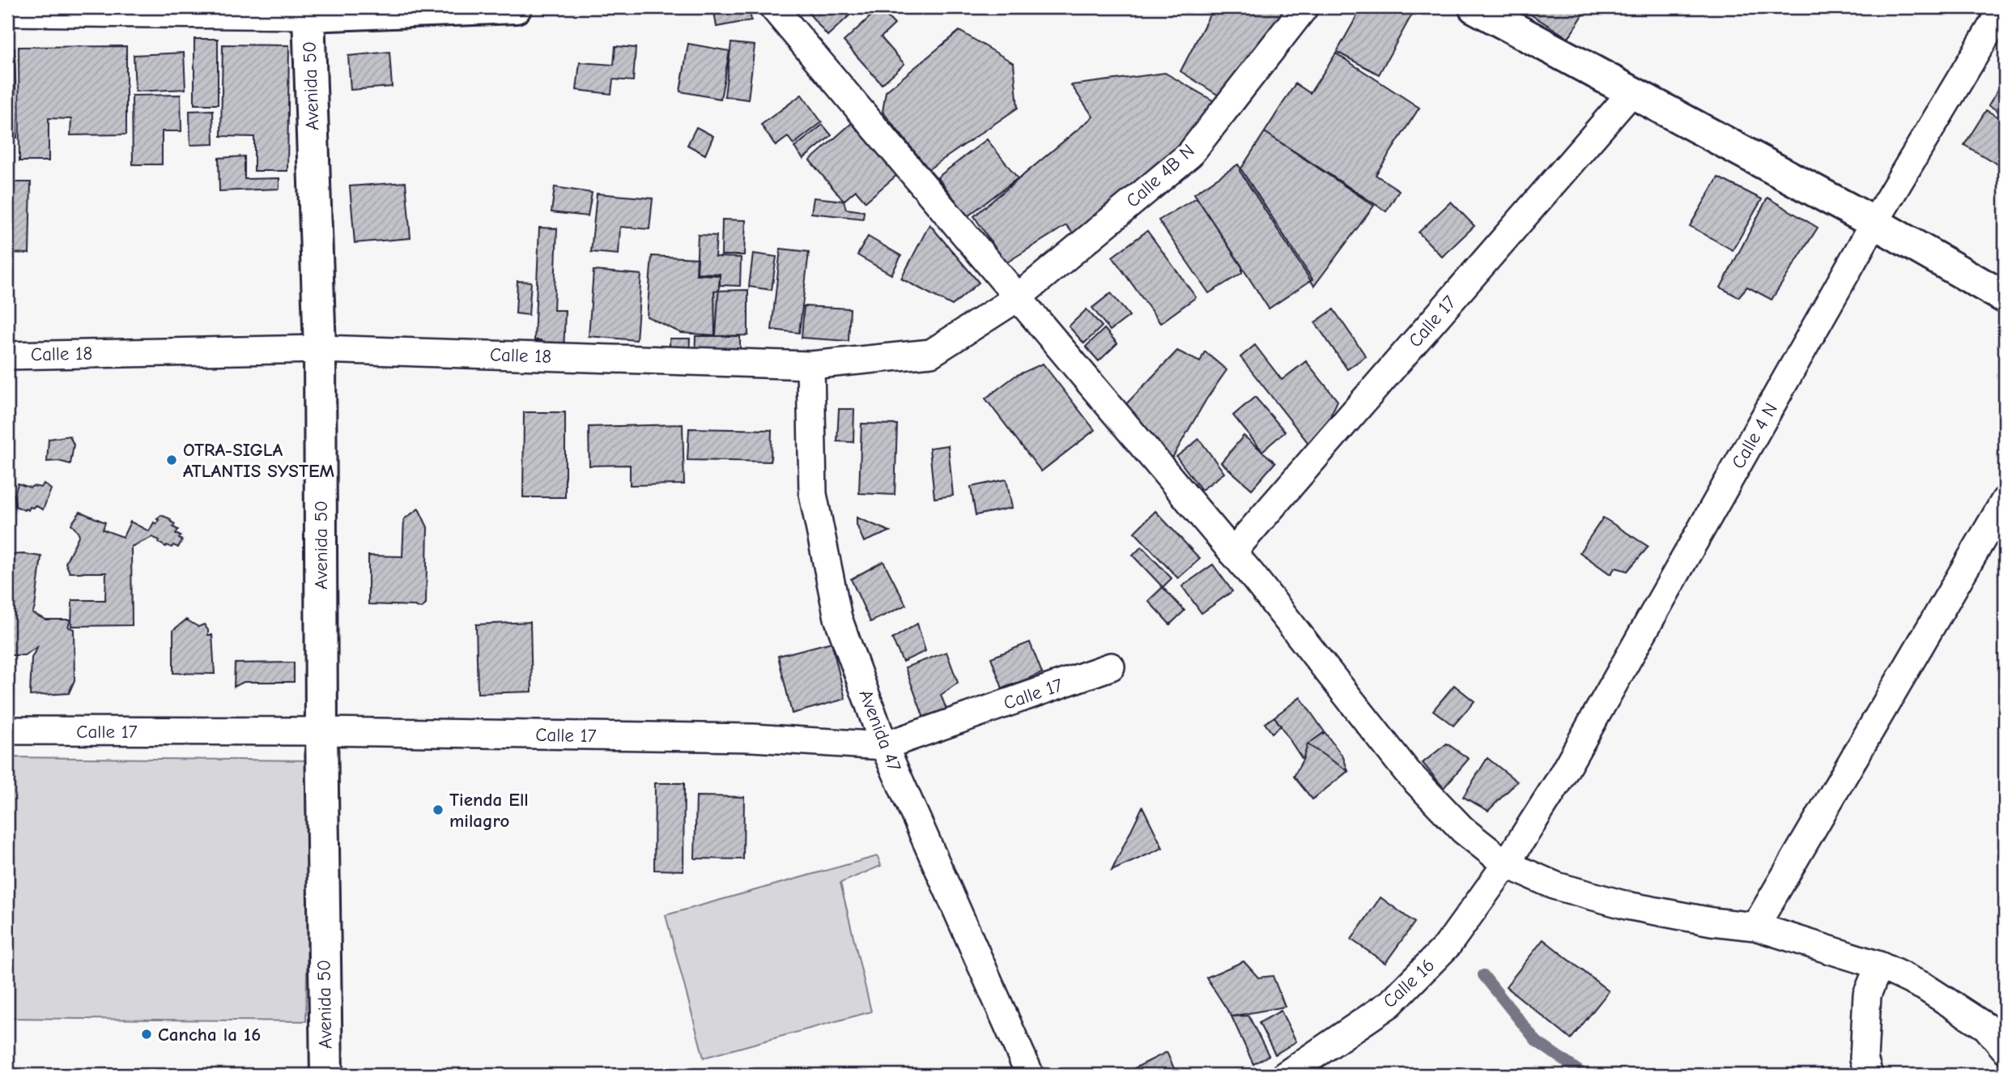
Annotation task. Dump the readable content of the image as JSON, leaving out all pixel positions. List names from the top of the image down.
{
  "streets": {
    "street": [
      "Avenida 50",
      "Calle 4B N",
      "Calle 17",
      "Calle 18",
      "Calle 4 N",
      "Avenida 47",
      "Calle 16"
    ]
  },
  "crossings": [
    ["Avenida 50", "Calle 17"],
    ["Avenida 50", "Calle 18"],
    ["Calle 4B N", "Calle 18"],
    ["Calle 17", "Avenida 47"],
    ["Calle 18", "Avenida 47"],
    ["Calle 4 N", "Calle 16"]
  ],
  "places": ["OTRA-SIGLA ATLANTIS SYSTEM", "Tienda Ell milagro", "Cancha la 16"]
}
